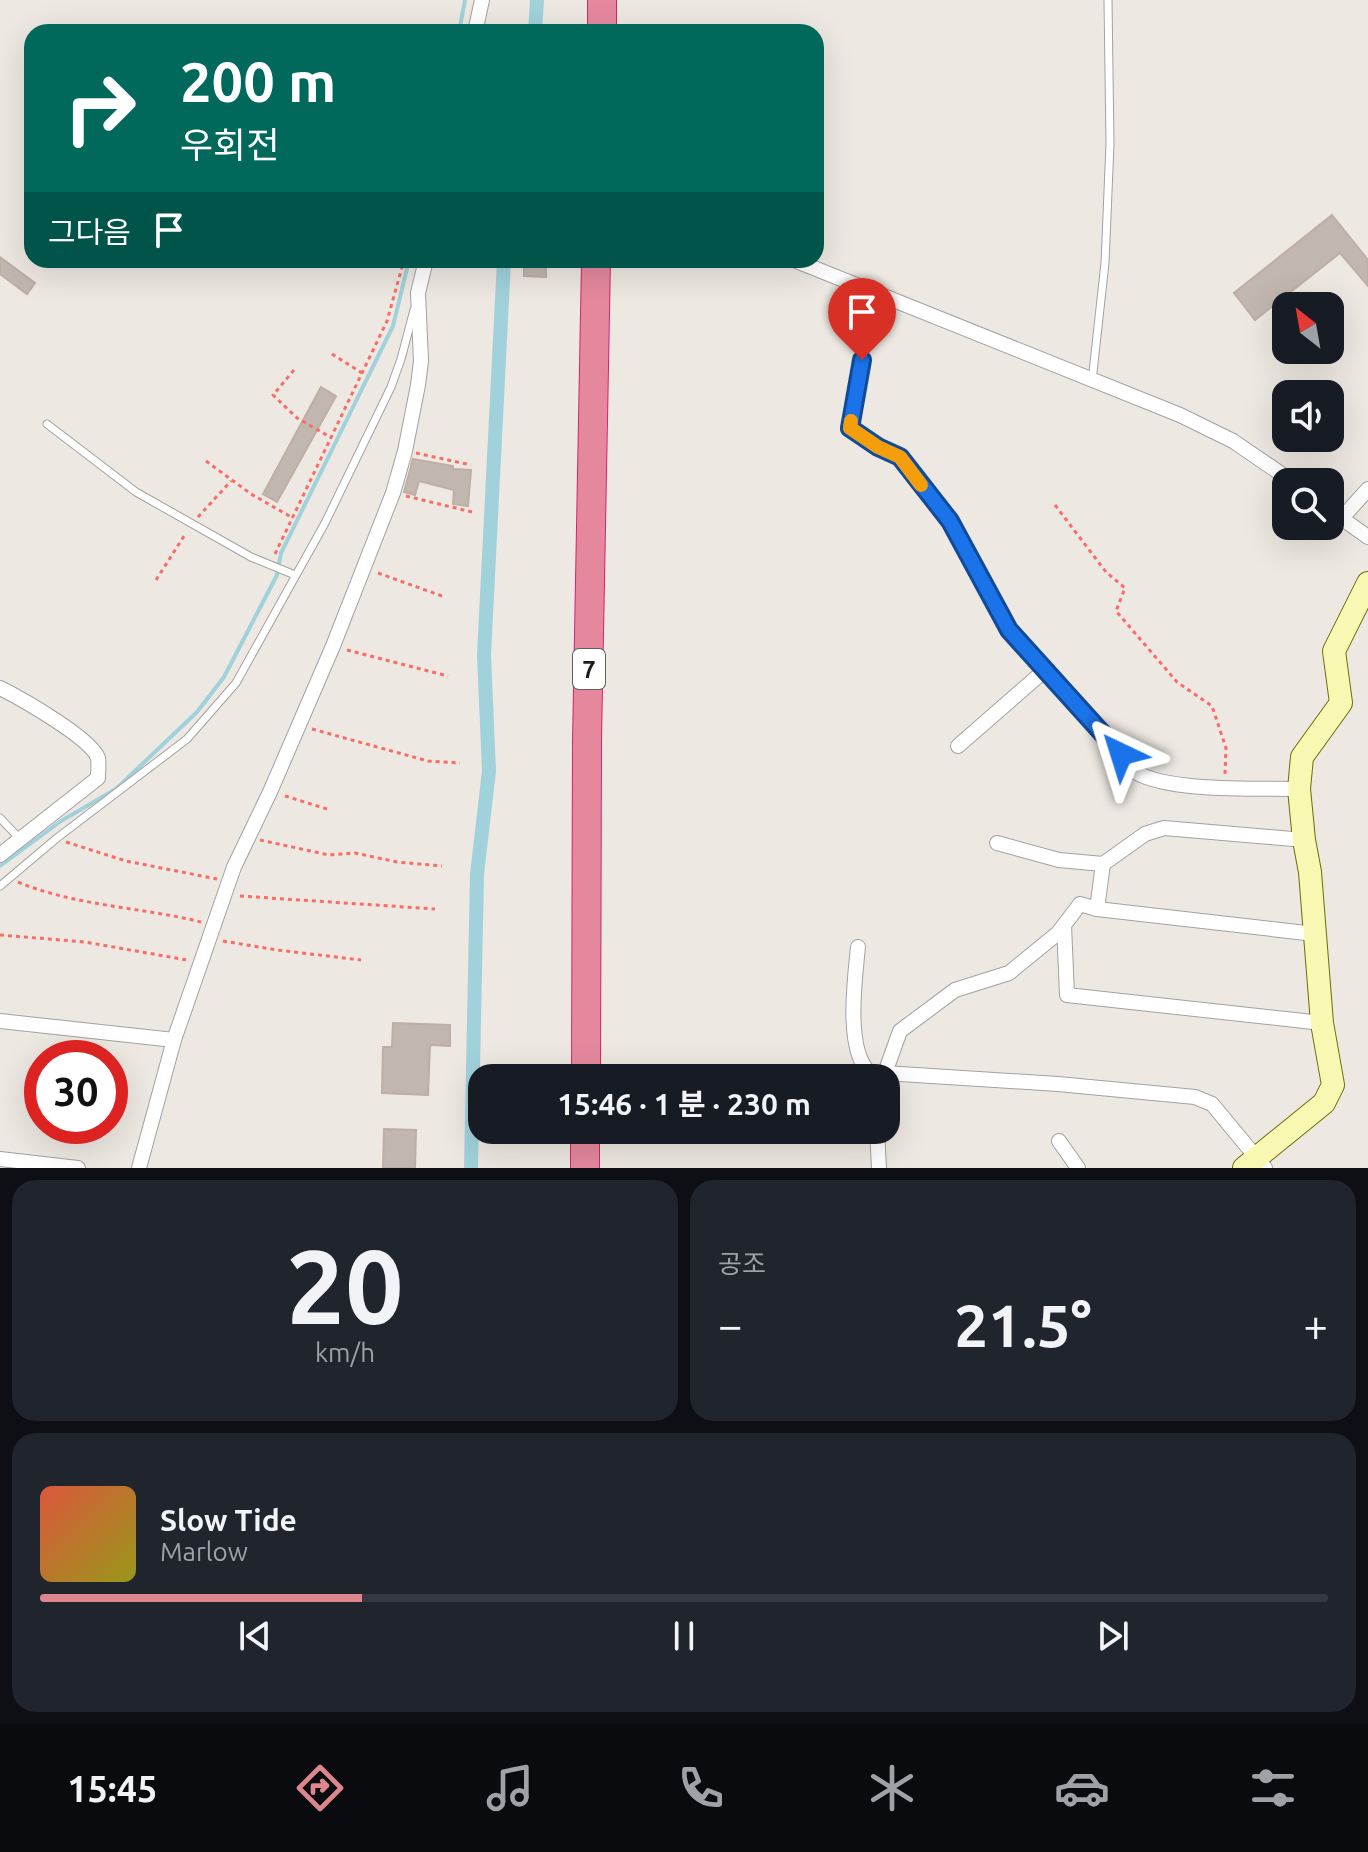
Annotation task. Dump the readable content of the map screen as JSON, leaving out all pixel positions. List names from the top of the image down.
{
  "streets": {
    "highway": ["7"]
  },
  "north": "top left",
  "page": {
    "turn": ["200 m", "우회전"],
    "then": "그다음",
    "limit": "30",
    "trip": "15:46 · 1 분 · 230 m",
    "tile": [
      ["20", "km/h"],
      "공조"
    ],
    "heat": ["−", "21.5°", "+"],
    "song": ["Slow Tide", "Marlow"],
    "tabs": "15:45"
  }
}
